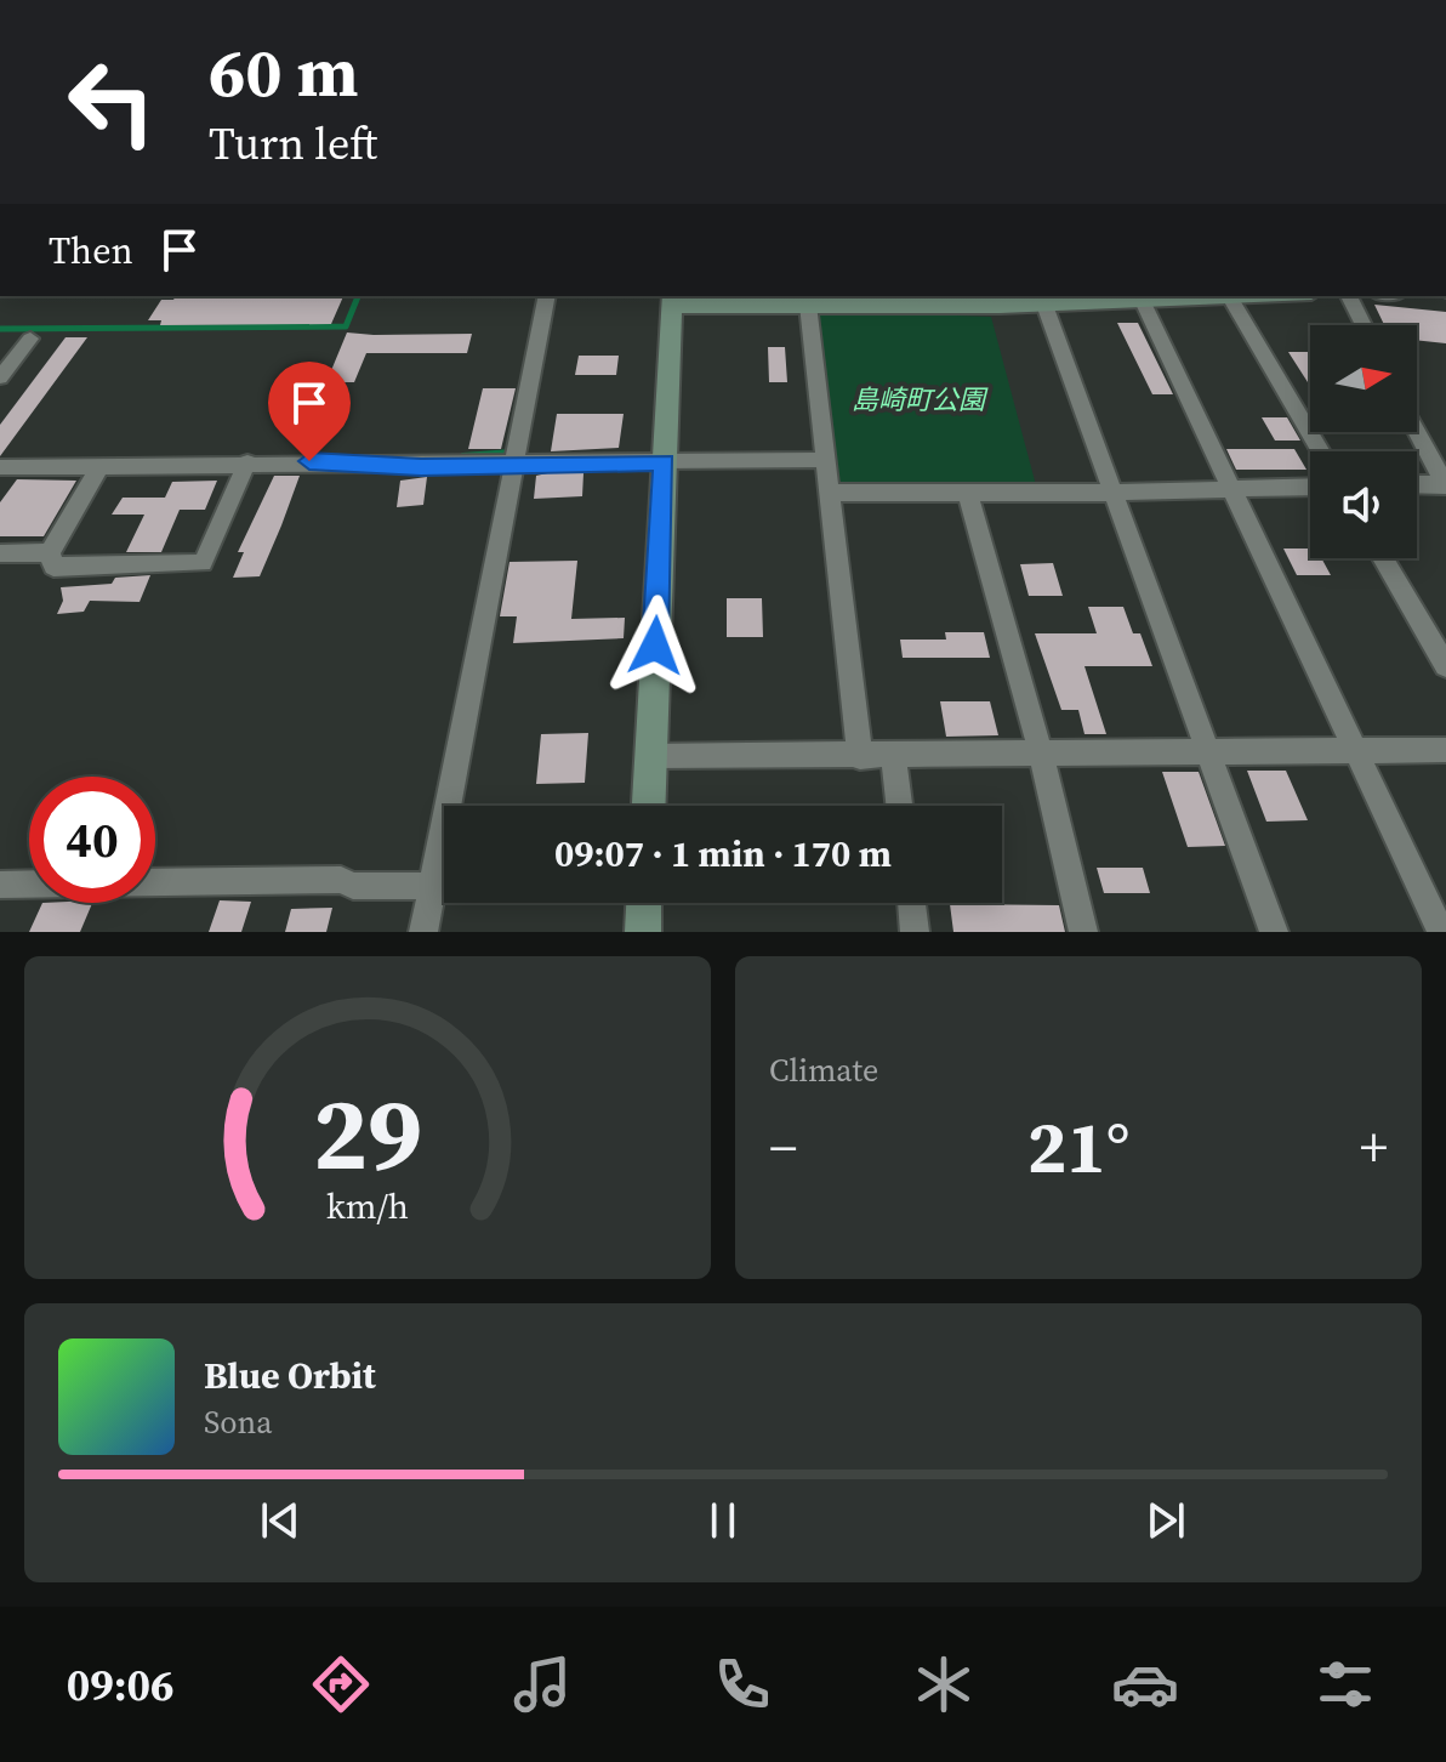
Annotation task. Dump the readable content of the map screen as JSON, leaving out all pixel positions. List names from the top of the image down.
{
  "parks": ["島崎町公園"],
  "north": "right",
  "page": {
    "turn": ["60 m", "Turn left"],
    "then": "Then",
    "limit": "40",
    "trip": "09:07 · 1 min · 170 m",
    "tile": "Climate",
    "heat": ["−", "21°", "+"],
    "song": ["Blue Orbit", "Sona"],
    "tabs": "09:06",
    "gauge": ["29", "km/h"]
  }
}
